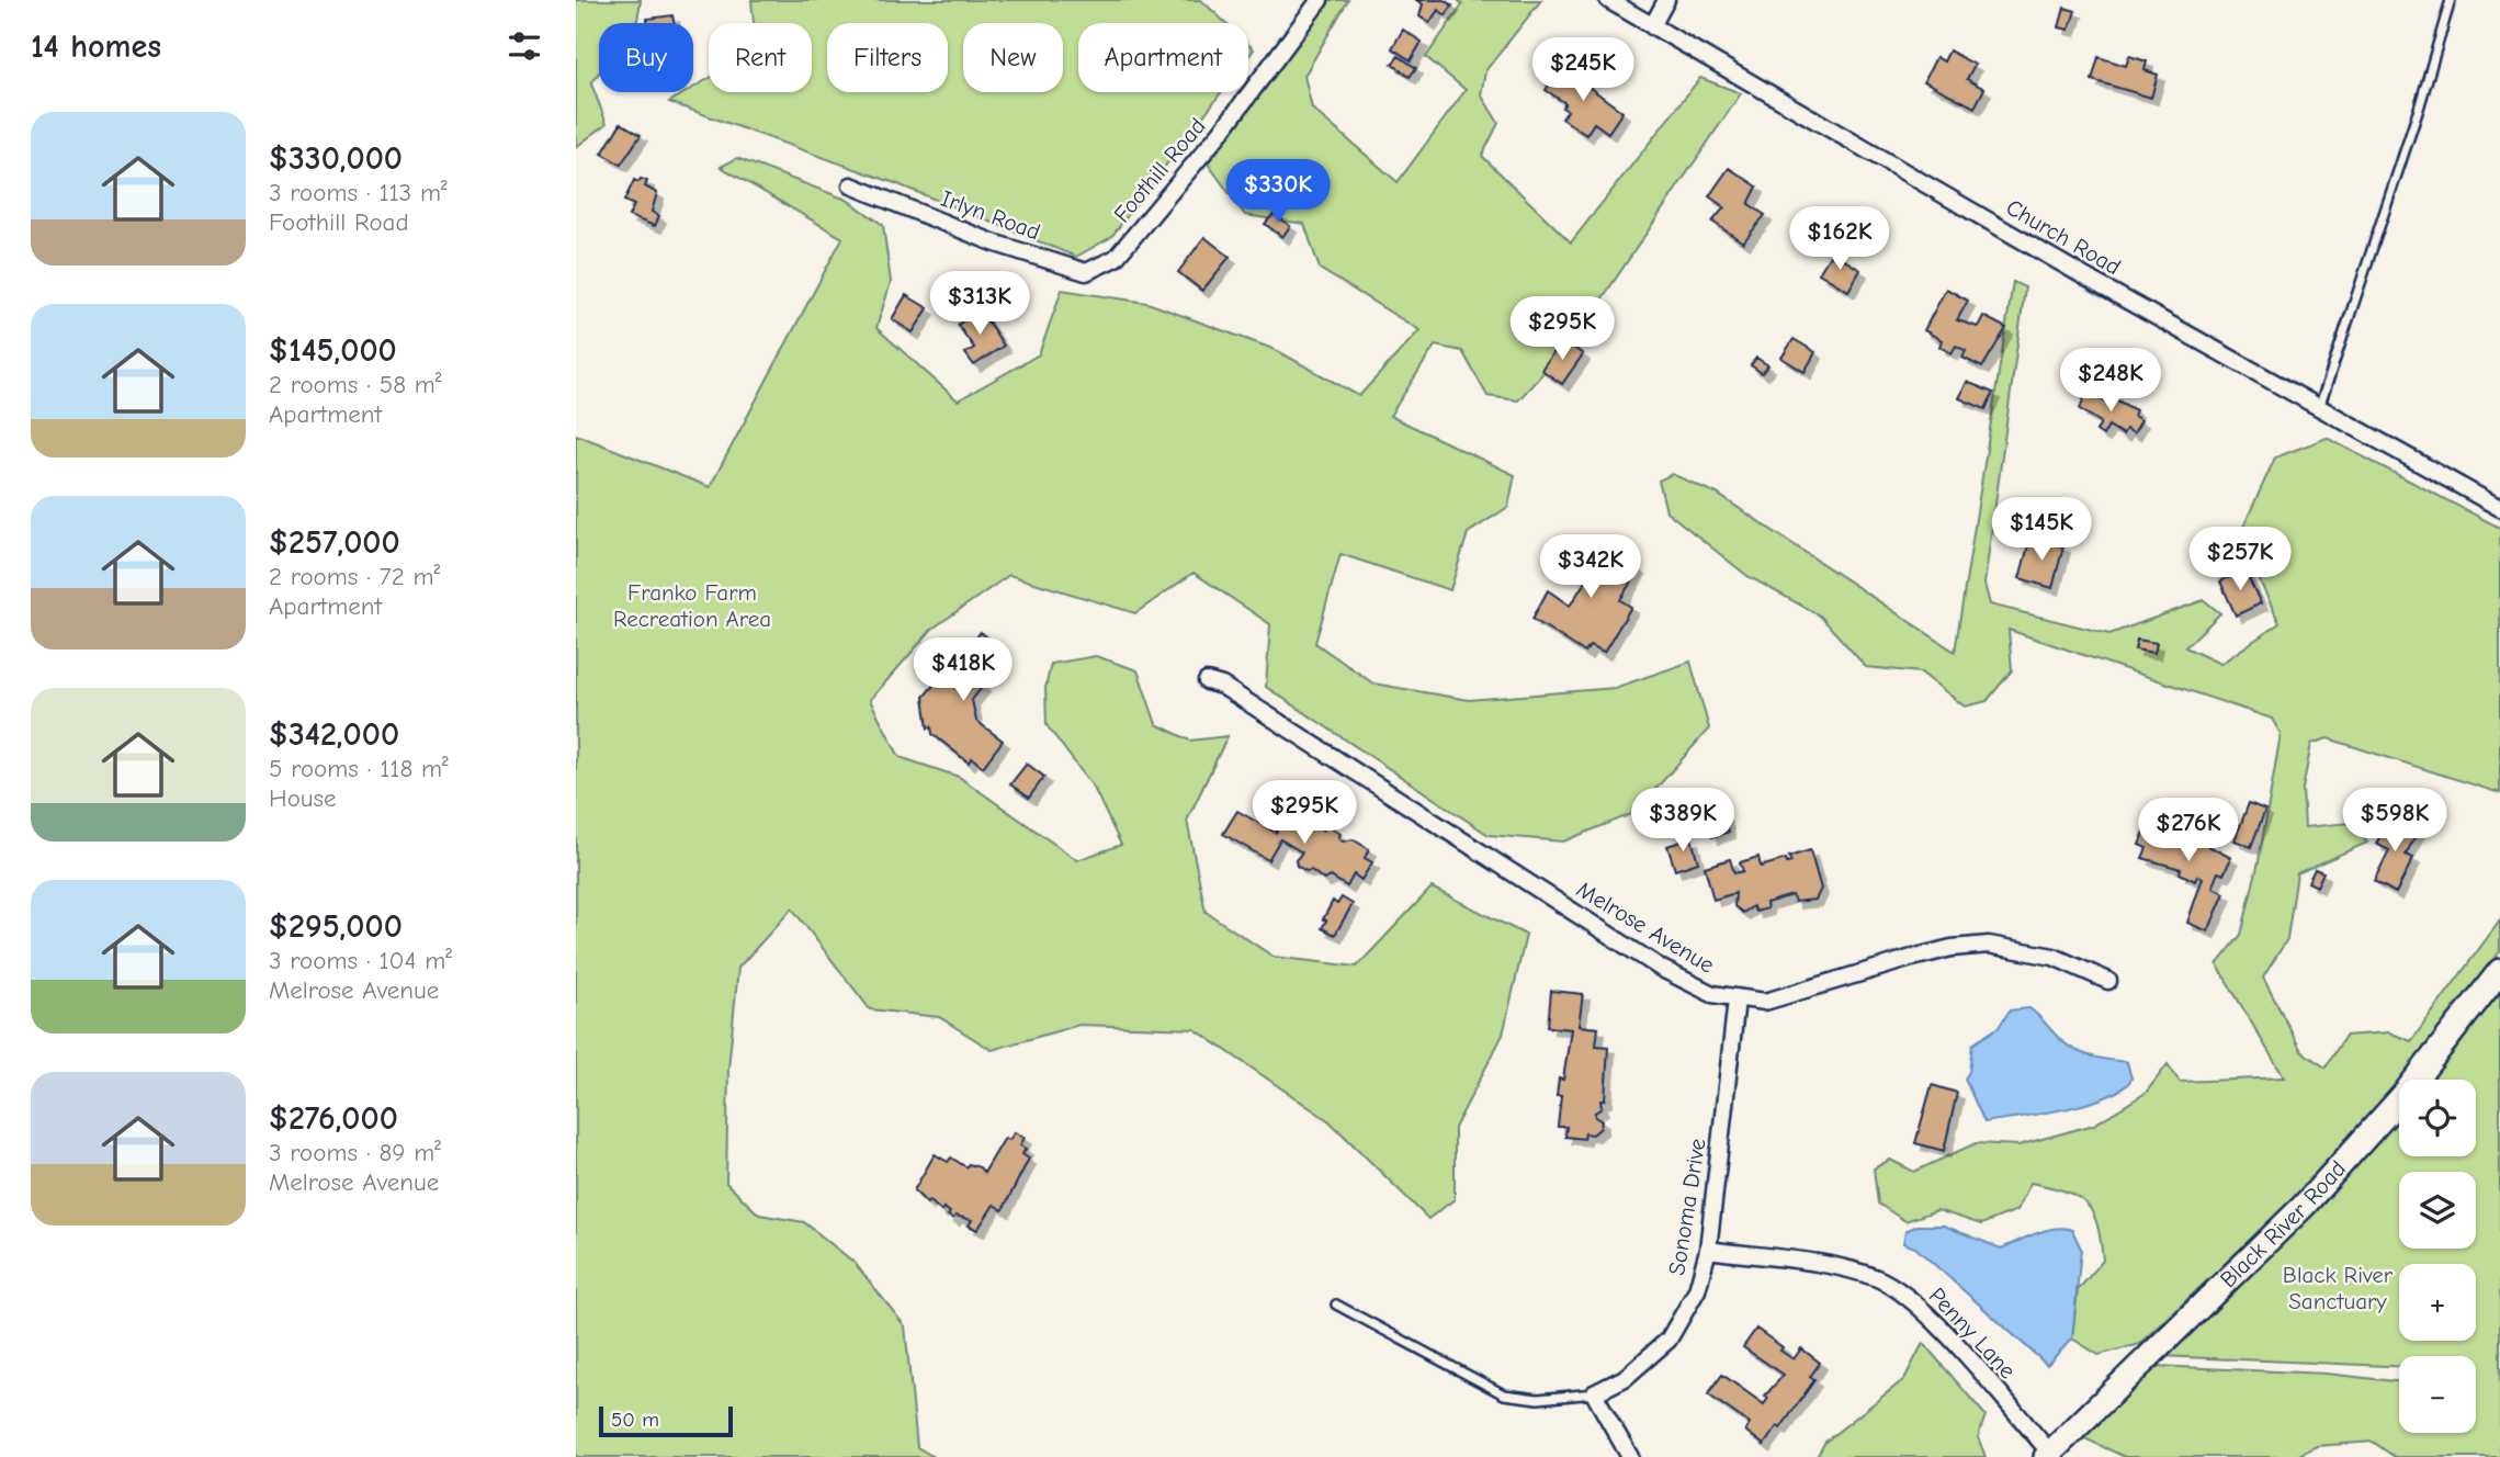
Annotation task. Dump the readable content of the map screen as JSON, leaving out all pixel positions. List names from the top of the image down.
{
  "streets": {
    "street": [
      "Foothill Road",
      "Irlyn Road",
      "Church Road",
      "Melrose Avenue",
      "Sonoma Drive",
      "Black River Road",
      "Penny Lane"
    ]
  },
  "crossings": [
    ["Foothill Road", "Irlyn Road"],
    ["Melrose Avenue", "Sonoma Drive"],
    ["Sonoma Drive", "Penny Lane"],
    ["Black River Road", "Penny Lane"]
  ],
  "parks": ["Franko Farm Recreation Area", "Black River Sanctuary"],
  "scale_bar": "50 m",
  "page": {
    "heading": "14 homes",
    "chip": [
      "Buy",
      "Rent",
      "Filters",
      "New",
      "Apartment"
    ],
    "price": [
      "$245K",
      "$330K",
      "$162K",
      "$313K",
      "$295K",
      "$248K",
      "$145K",
      "$257K",
      "$342K",
      "$418K",
      "$295K",
      "$389K",
      "$598K",
      "$276K"
    ],
    "list": [
      {
        "name": "$330,000",
        "note": "3 rooms · 113 m² · Foothill Road"
      },
      {
        "name": "$145,000",
        "note": "2 rooms · 58 m² · Apartment"
      },
      {
        "name": "$257,000",
        "note": "2 rooms · 72 m² · Apartment"
      },
      {
        "name": "$342,000",
        "note": "5 rooms · 118 m² · House"
      },
      {
        "name": "$295,000",
        "note": "3 rooms · 104 m² · Melrose Avenue"
      },
      {
        "name": "$276,000",
        "note": "3 rooms · 89 m² · Melrose Avenue"
      }
    ],
    "map_buttons": ["+", "−"],
    "scale": "50 m"
  }
}
